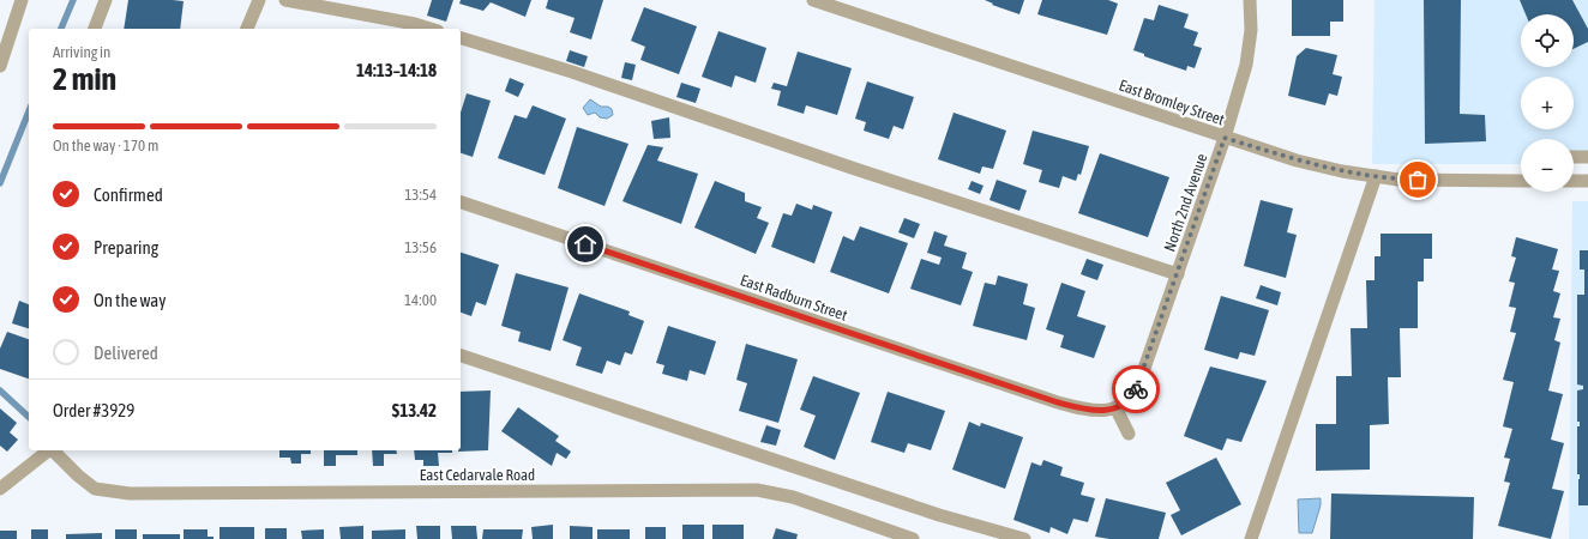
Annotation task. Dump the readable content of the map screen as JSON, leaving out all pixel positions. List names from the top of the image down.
{
  "streets": {
    "street": [
      "East Bromley Street",
      "North 2nd Avenue",
      "East Radburn Street",
      "East Cedarvale Road"
    ]
  },
  "crossings": [
    ["East Bromley Street", "North 2nd Avenue"],
    ["North 2nd Avenue", "East Radburn Street"]
  ],
  "page": {
    "map_buttons": ["+", "−"],
    "heading": ["2 min", "Arriving in", "14:13–14:18"],
    "panel": ["Order #3929", "$13.42"],
    "bar": "On the way · 170 m",
    "list": [
      ["Confirmed", "13:54"],
      ["Preparing", "13:56"],
      ["On the way", "14:00"],
      "Delivered"
    ]
  }
}
